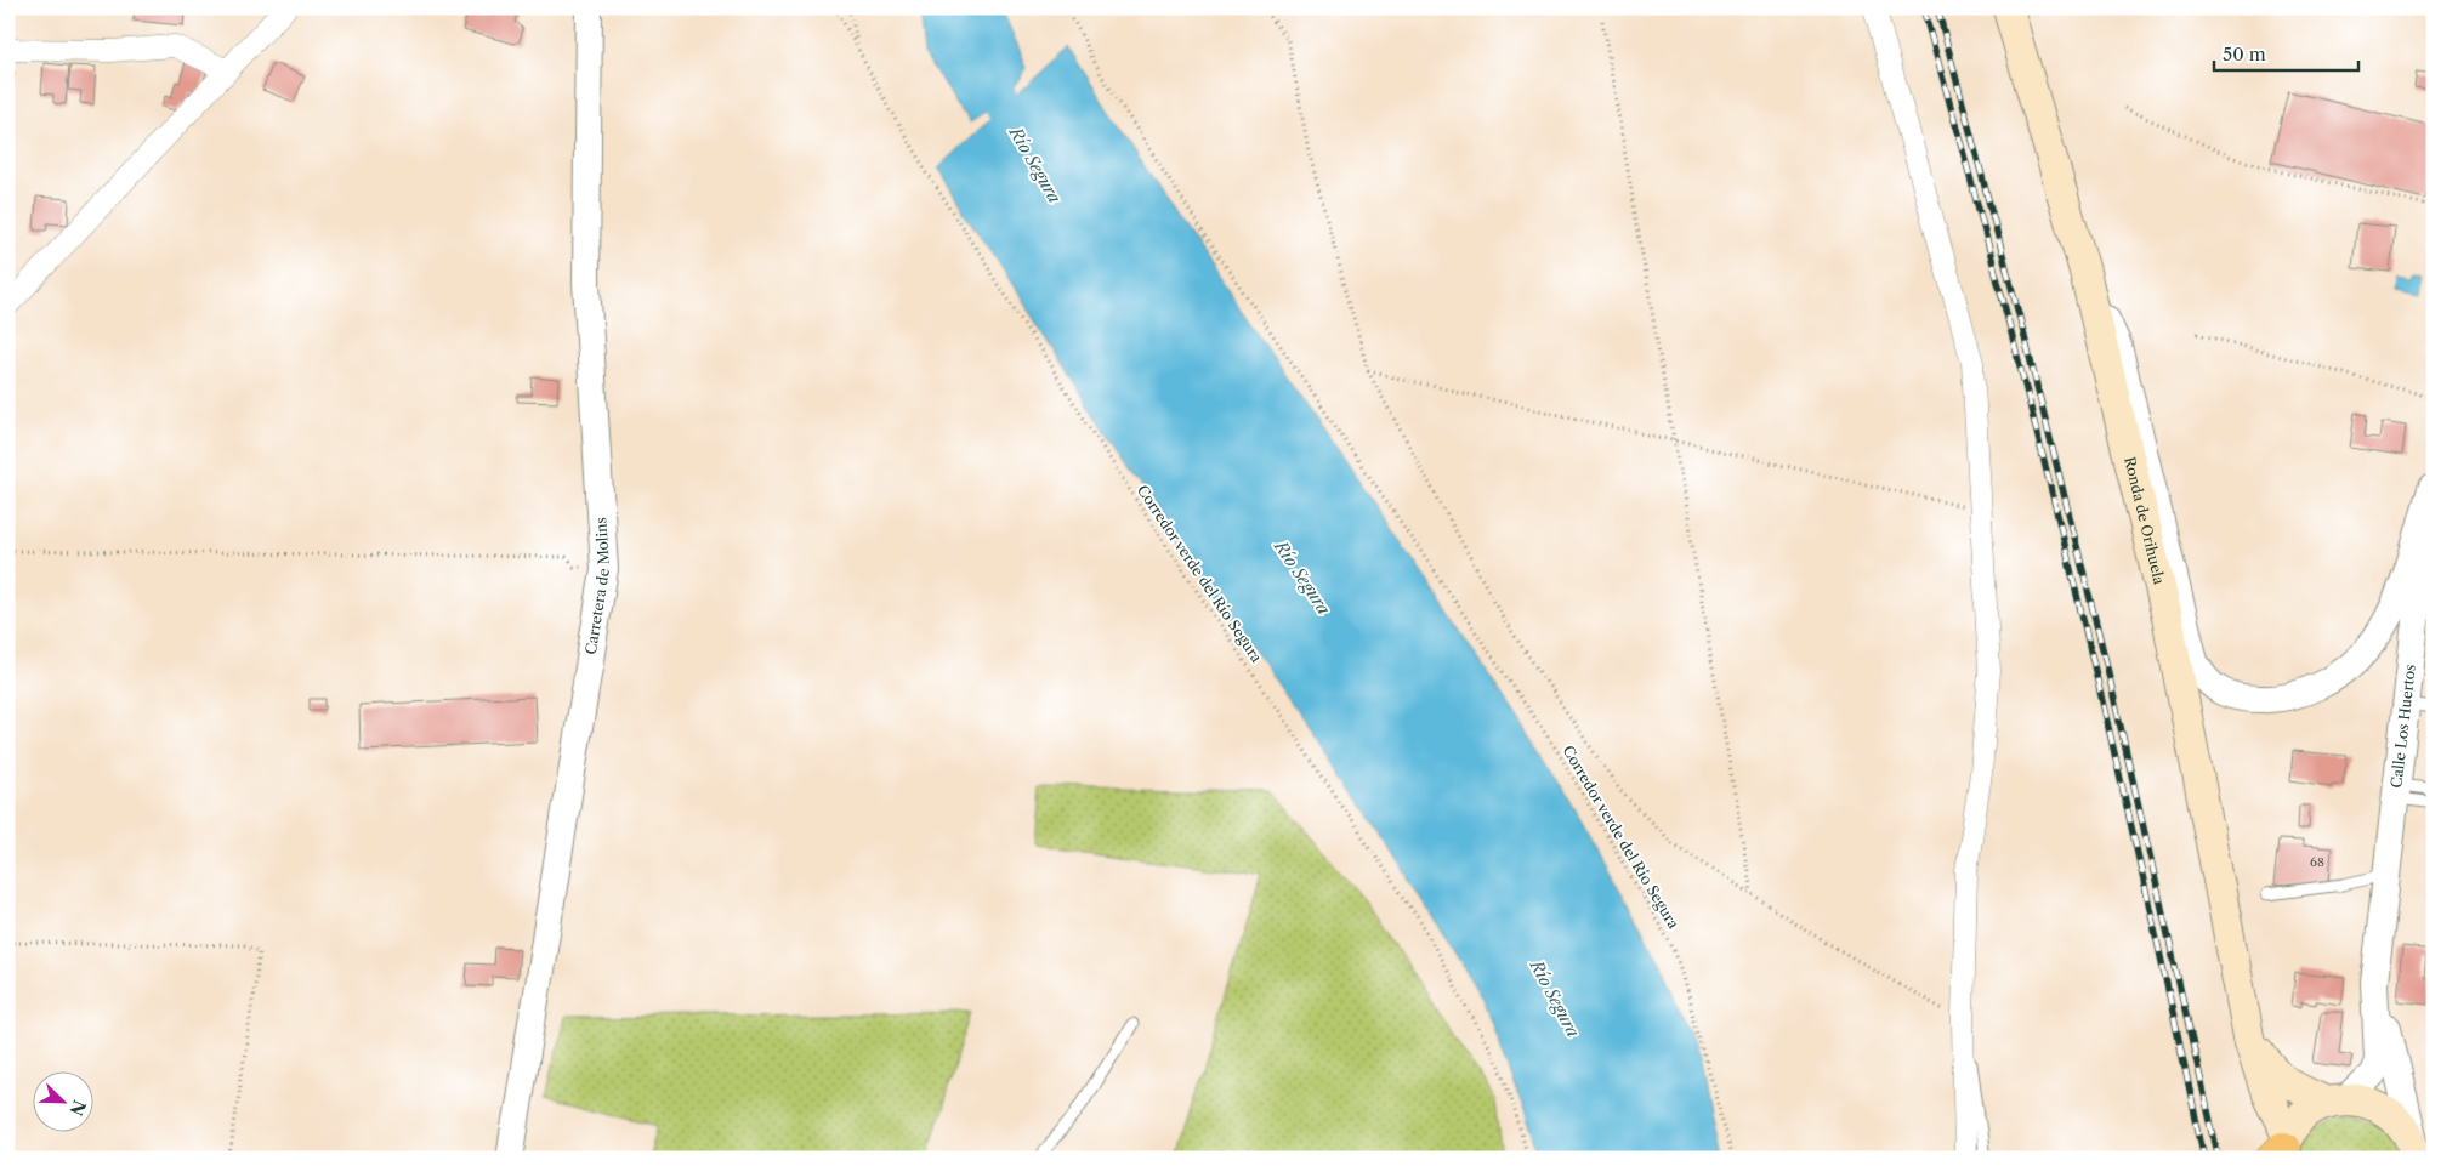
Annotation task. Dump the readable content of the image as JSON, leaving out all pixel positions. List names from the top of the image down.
{
  "streets": {
    "main road": ["Ronda de Orihuela"],
    "street": ["Carretera de Molins", "Calle Los Huertos"],
    "path": ["Corredor verde del Río Segura"]
  },
  "crossings": [
    ["Ronda de Orihuela", "Calle Los Huertos"]
  ],
  "water": ["Río Segura"],
  "house_numbers": ["68"],
  "scale_bar": "50 m",
  "north": "bottom right"
}
